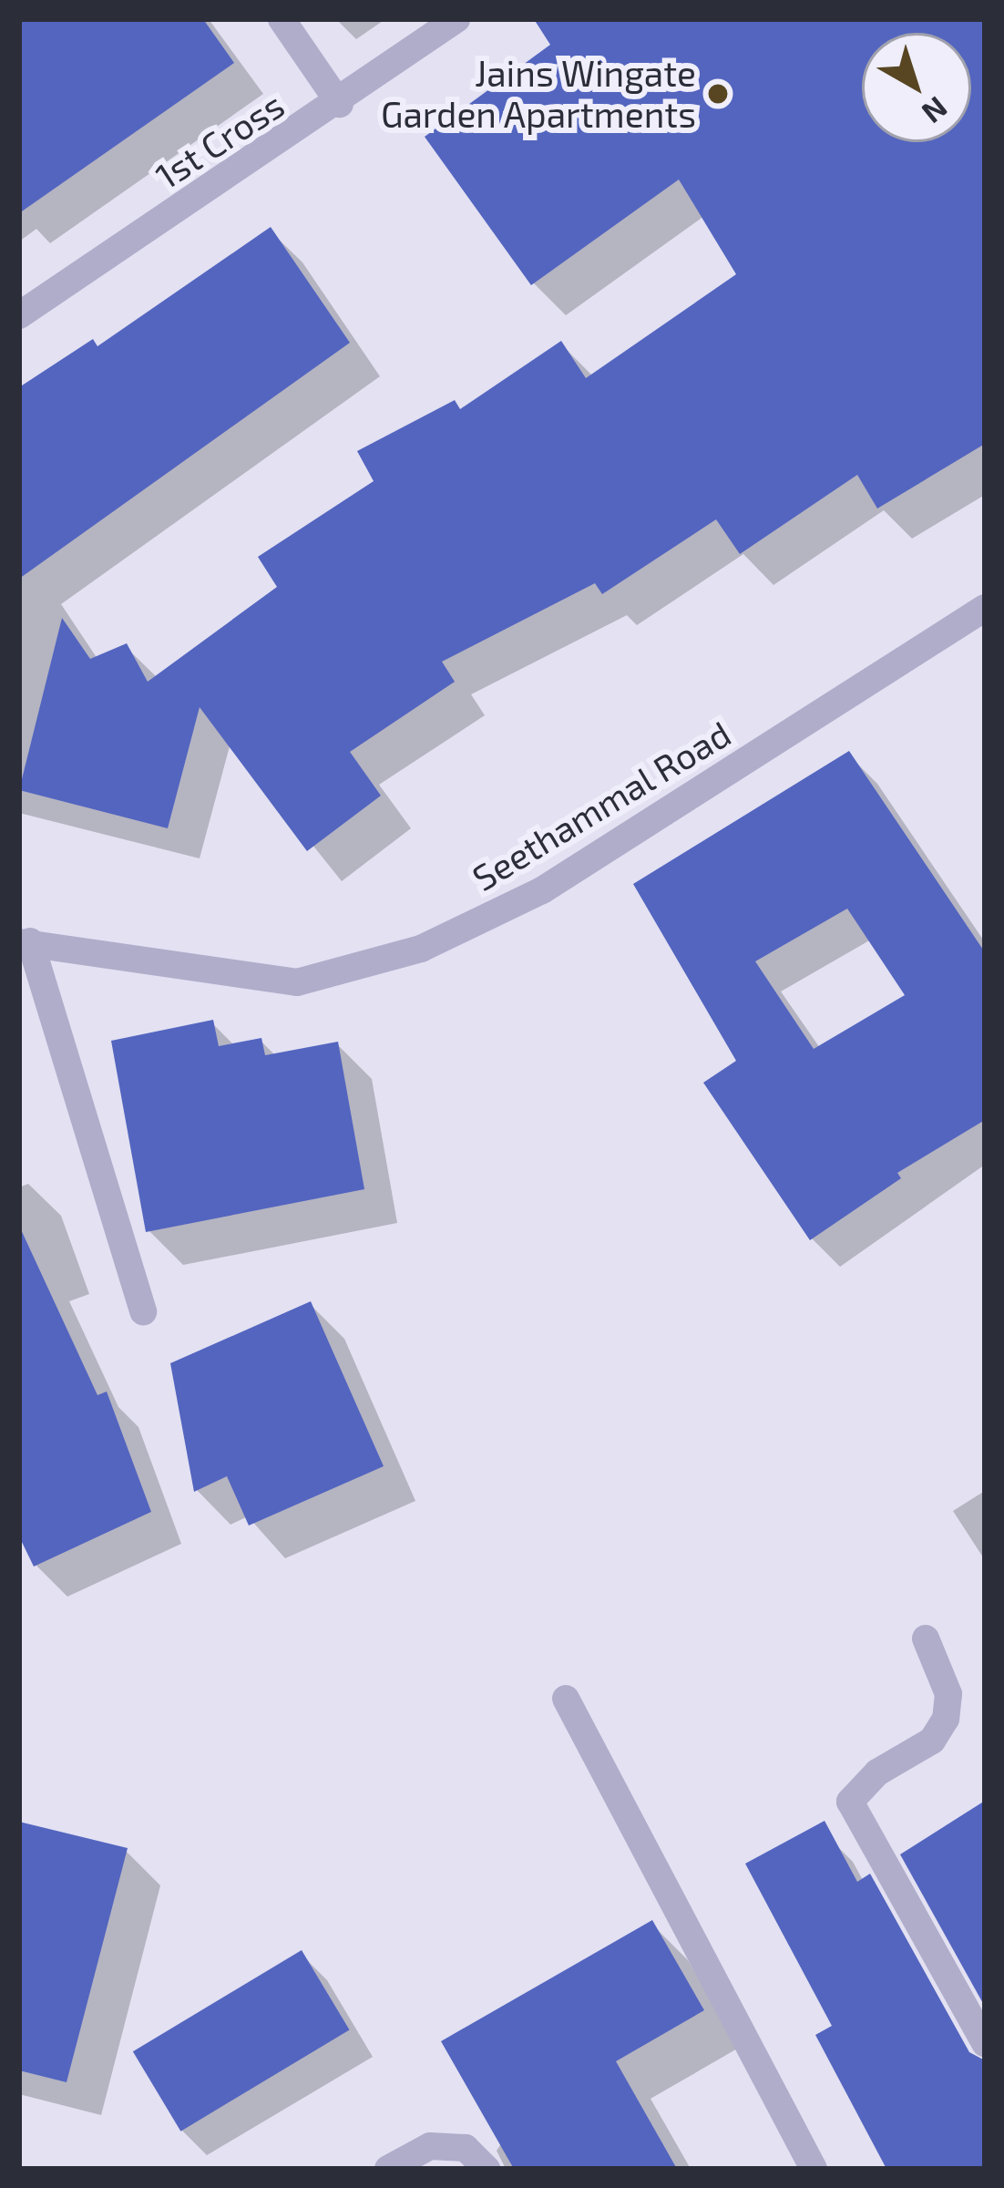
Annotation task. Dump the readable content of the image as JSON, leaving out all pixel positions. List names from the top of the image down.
{
  "streets": {
    "street": ["1st Cross", "Seethammal Road"]
  },
  "places": ["Jains Wingate Garden Apartments"],
  "north": "bottom right"
}
